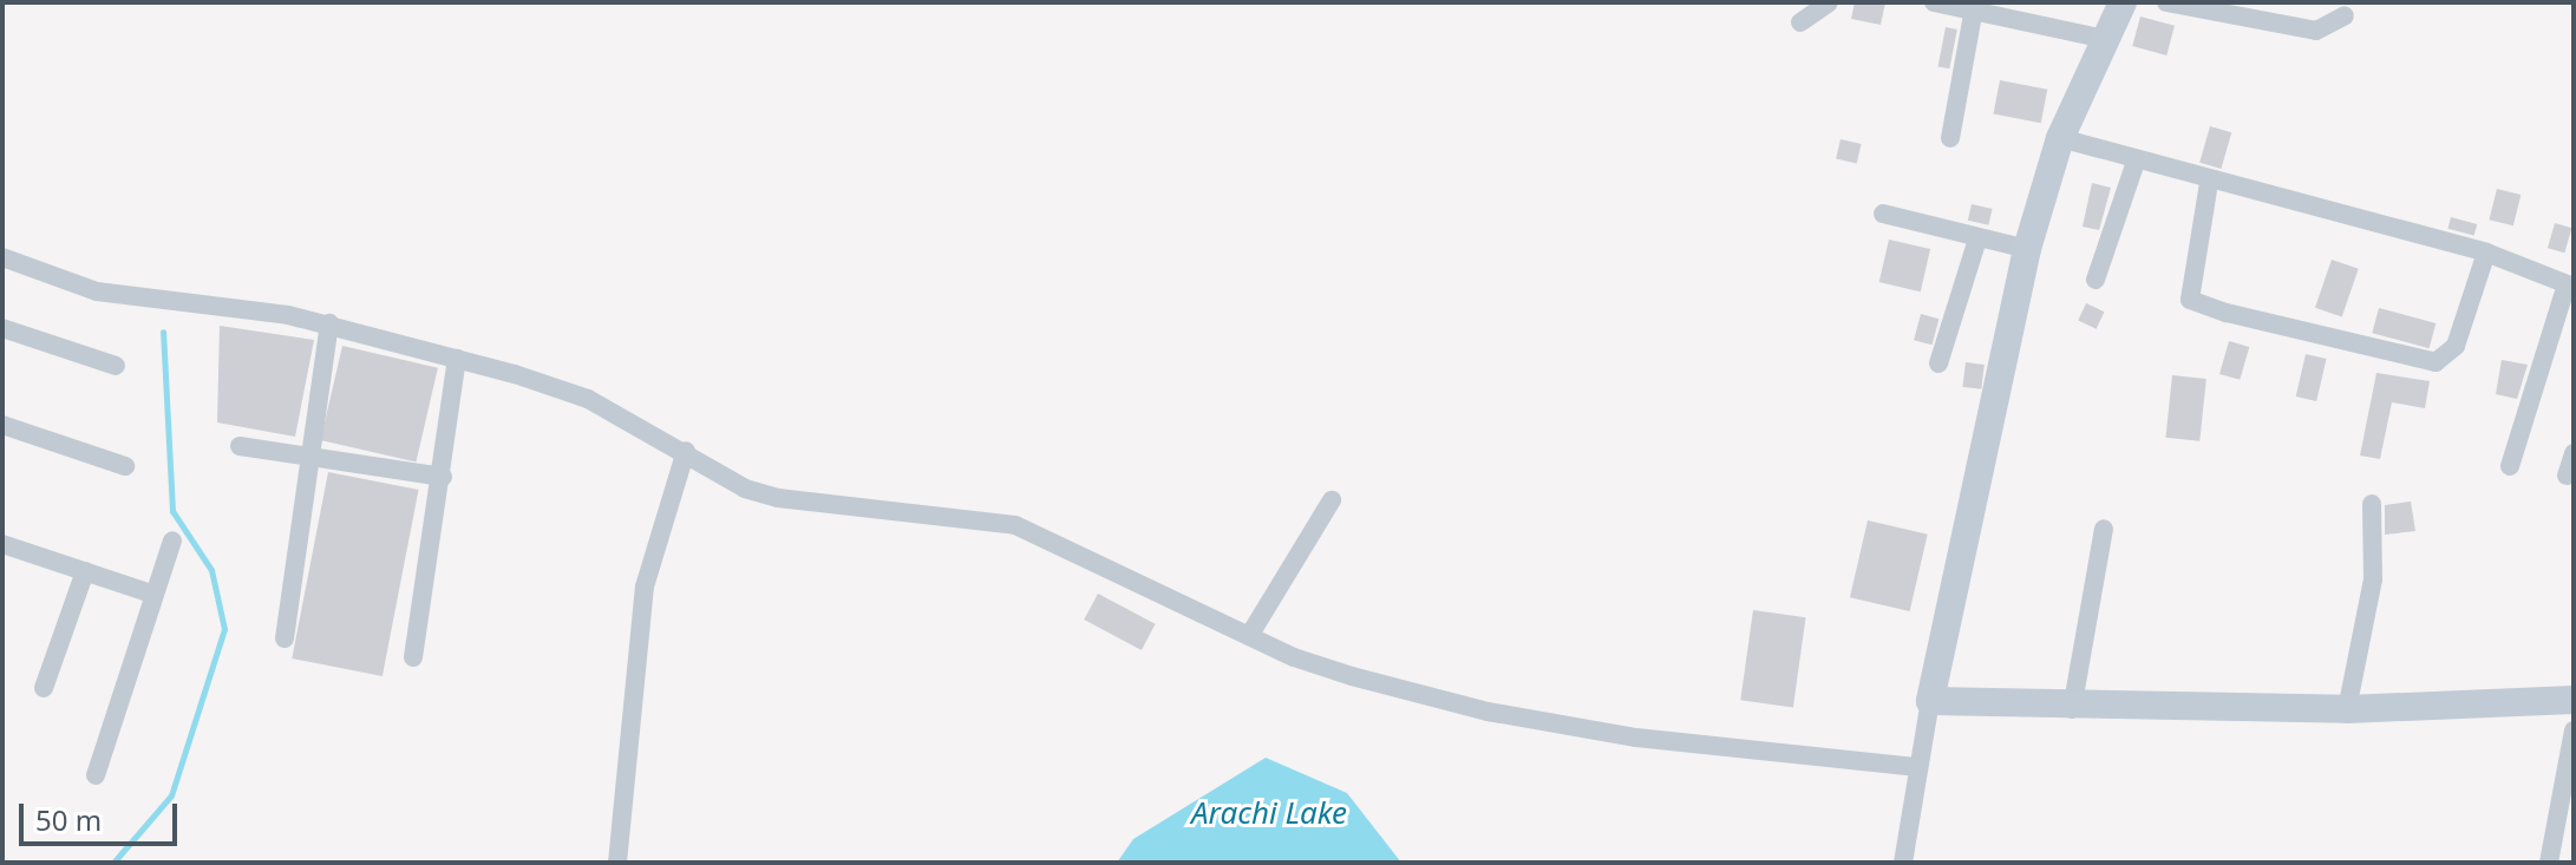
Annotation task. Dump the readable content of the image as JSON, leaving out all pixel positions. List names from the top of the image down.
{
  "water": ["Arachi Lake"],
  "scale_bar": "50 m"
}
